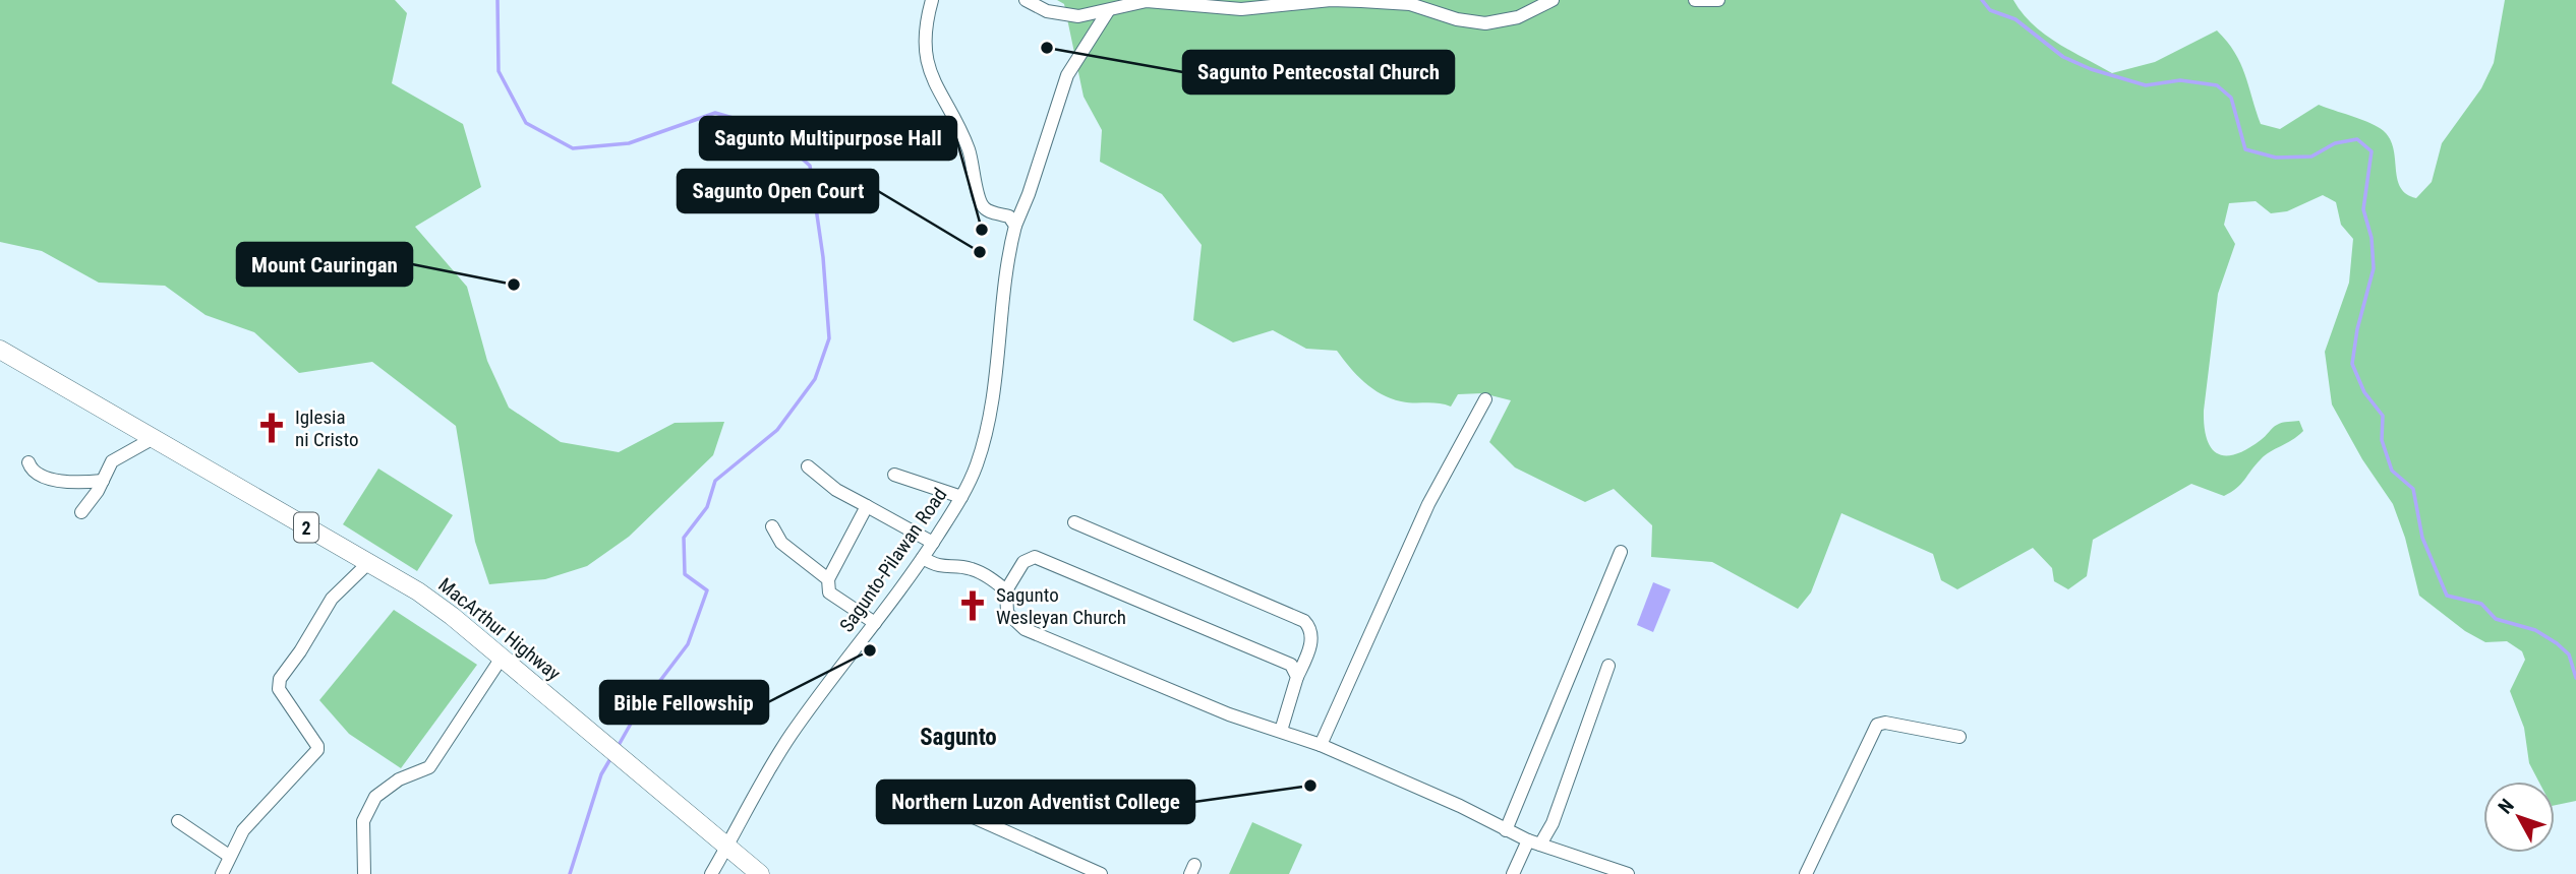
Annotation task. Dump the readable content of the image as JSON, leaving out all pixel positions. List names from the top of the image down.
{
  "streets": {
    "highway": ["2", "MacArthur Highway"],
    "street": ["Sagunto-Pilawan Road"]
  },
  "crossings": [
    ["Sagunto-Pilawan Road", "MacArthur Highway"]
  ],
  "districts": ["Sagunto"],
  "places": {
    "other": [
      "Sagunto Pentecostal Church",
      "Sagunto Multipurpose Hall",
      "Sagunto Open Court",
      "Mount Cauringan",
      "Bible Fellowship",
      "Northern Luzon Adventist College"
    ],
    "church": ["Iglesia ni Cristo", "Sagunto Wesleyan Church"]
  },
  "north": "top left"
}
